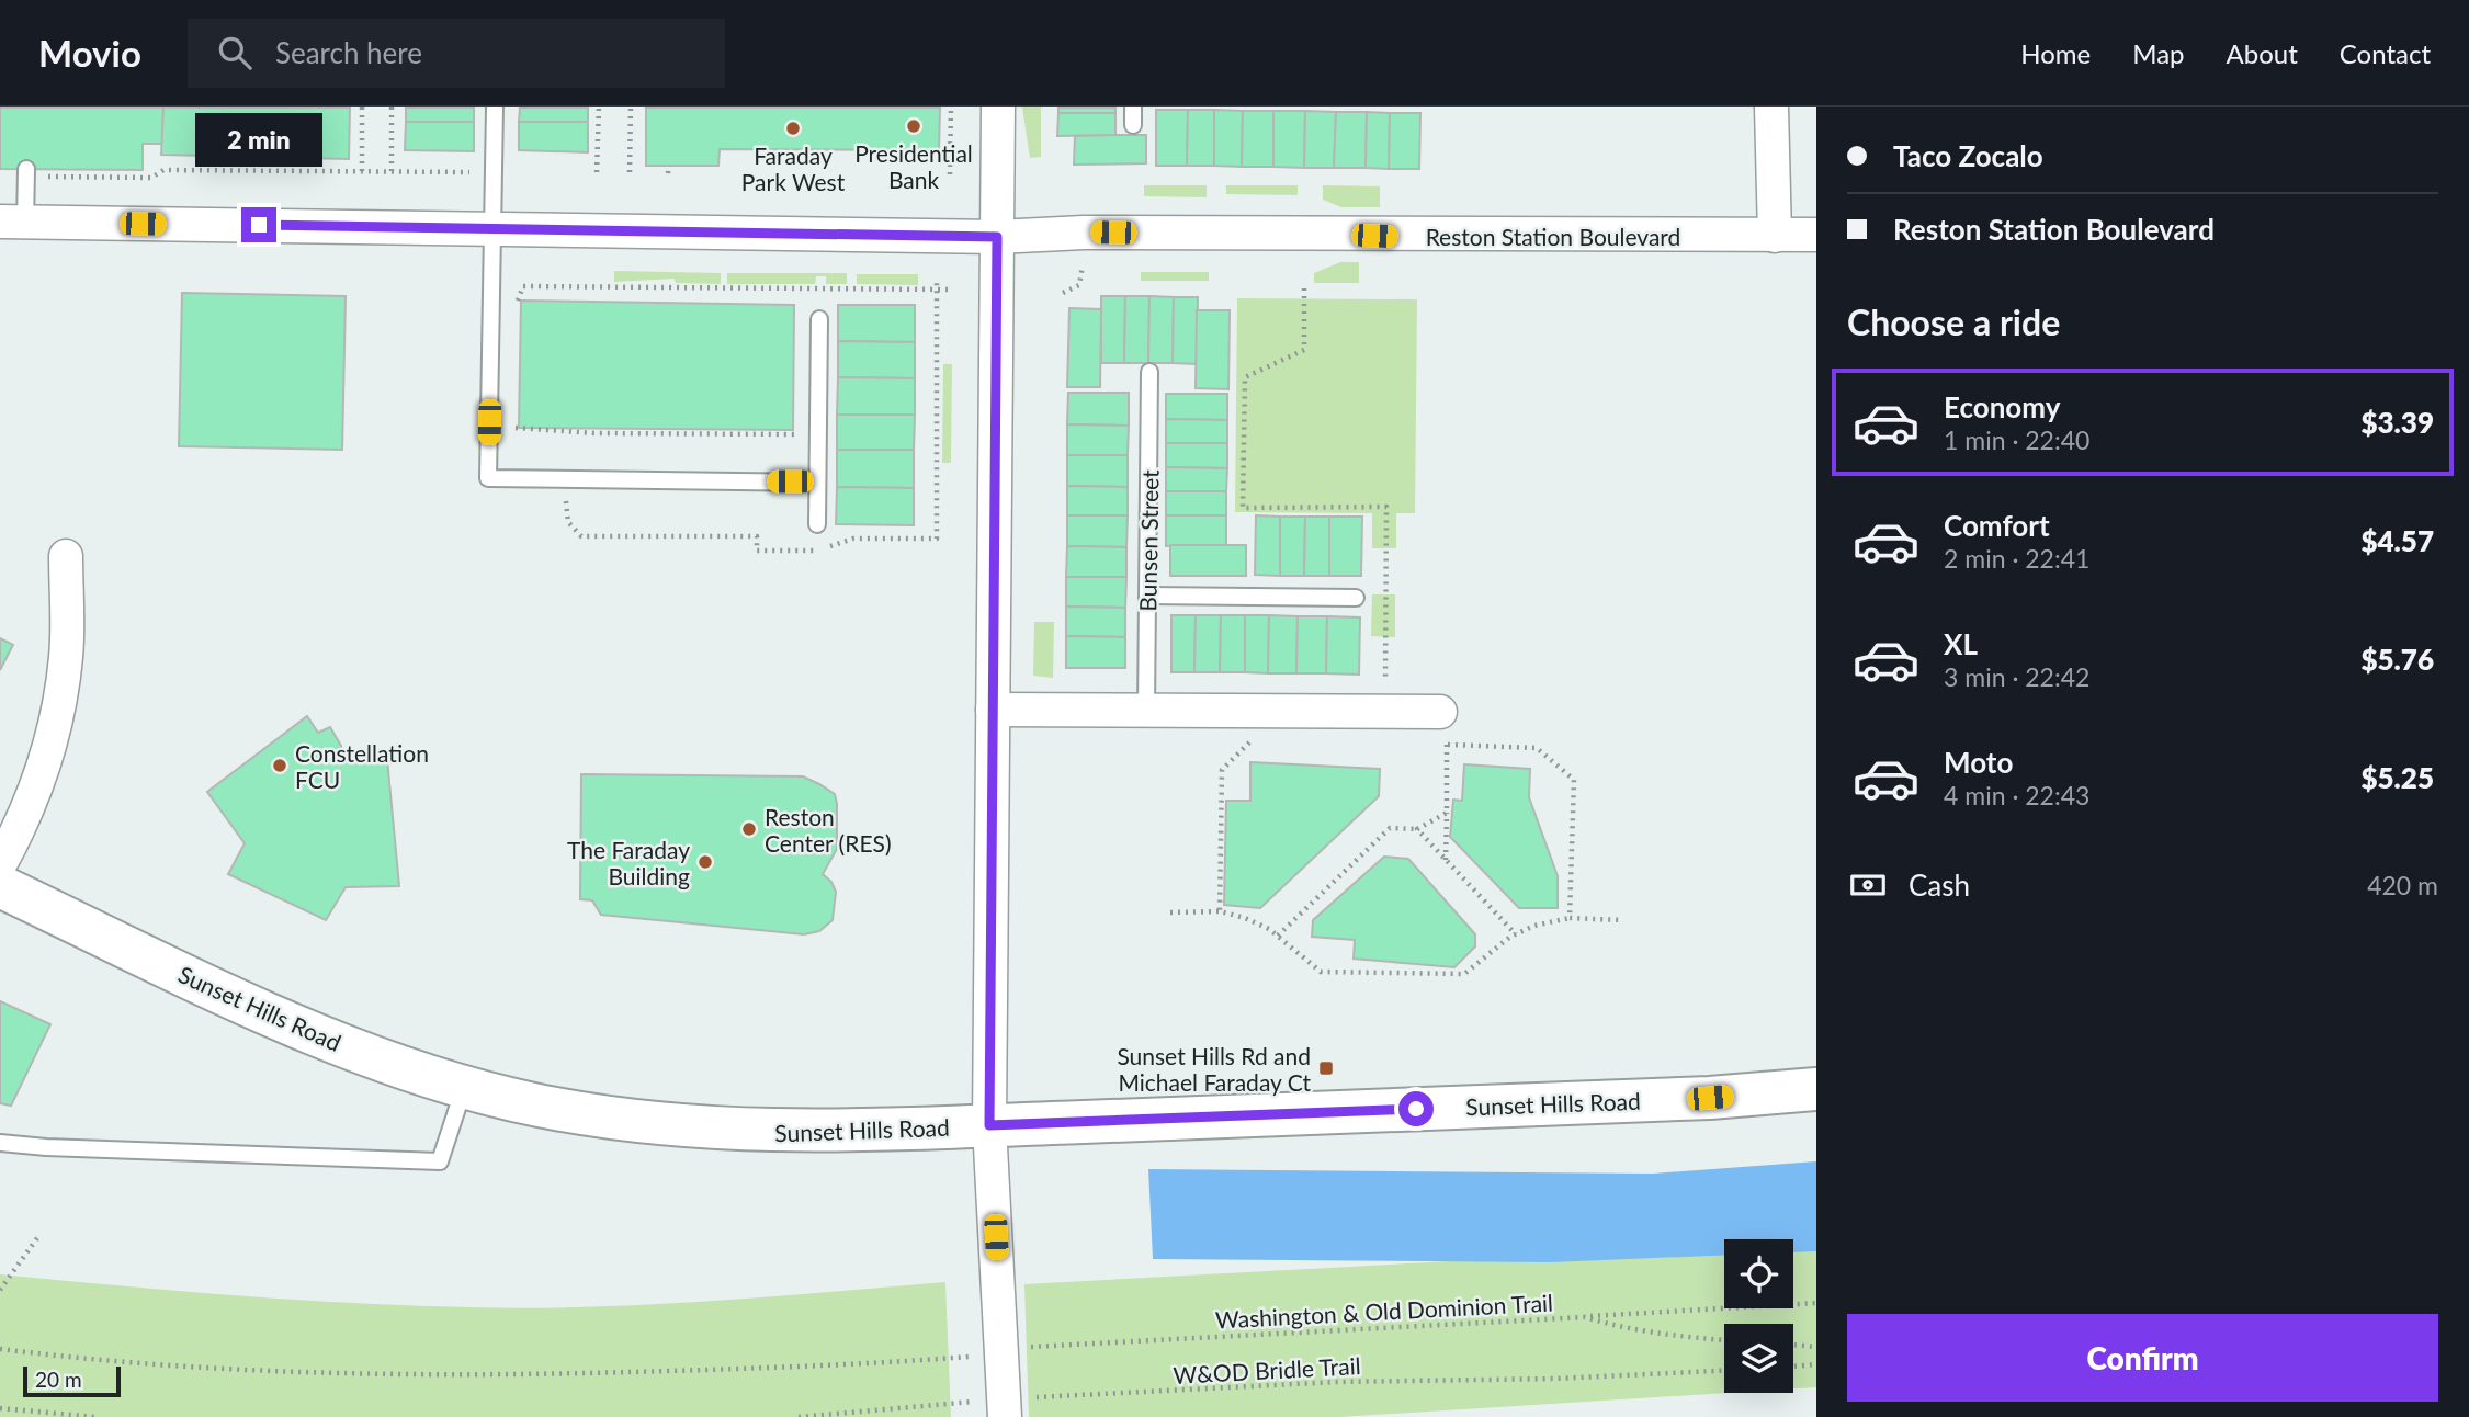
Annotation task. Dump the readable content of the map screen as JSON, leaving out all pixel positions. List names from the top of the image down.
{
  "streets": {
    "main road": ["Sunset Hills Road"],
    "street": ["Reston Station Boulevard"],
    "lane": ["Bunsen Street"],
    "path": ["Washington & Old Dominion Trail", "W&OD Bridle Trail"]
  },
  "places": {
    "other": [
      "Presidential Bank",
      "Faraday Park West",
      "Constellation FCU",
      "Reston Center (RES)",
      "The Faraday Building"
    ],
    "transit": ["Sunset Hills Rd and Michael Faraday Ct"]
  },
  "scale_bar": "20 m",
  "page": {
    "header": "Movio",
    "search": "Search here",
    "nav": [
      "Home",
      "Map",
      "About",
      "Contact"
    ],
    "banner": ["Taco Zocalo", "Reston Station Boulevard"],
    "bubble": "2 min",
    "heading": "Choose a ride",
    "list": [
      {
        "name": "Economy",
        "note": "1 min · 22:40",
        "value": "$3.39"
      },
      {
        "name": "Comfort",
        "note": "2 min · 22:41",
        "value": "$4.57"
      },
      {
        "name": "XL",
        "note": "3 min · 22:42",
        "value": "$5.76"
      },
      {
        "name": "Moto",
        "note": "4 min · 22:43",
        "value": "$5.25"
      }
    ],
    "pay": ["Cash", "420 m"],
    "buttons": "Confirm",
    "scale": "20 m"
  }
}
